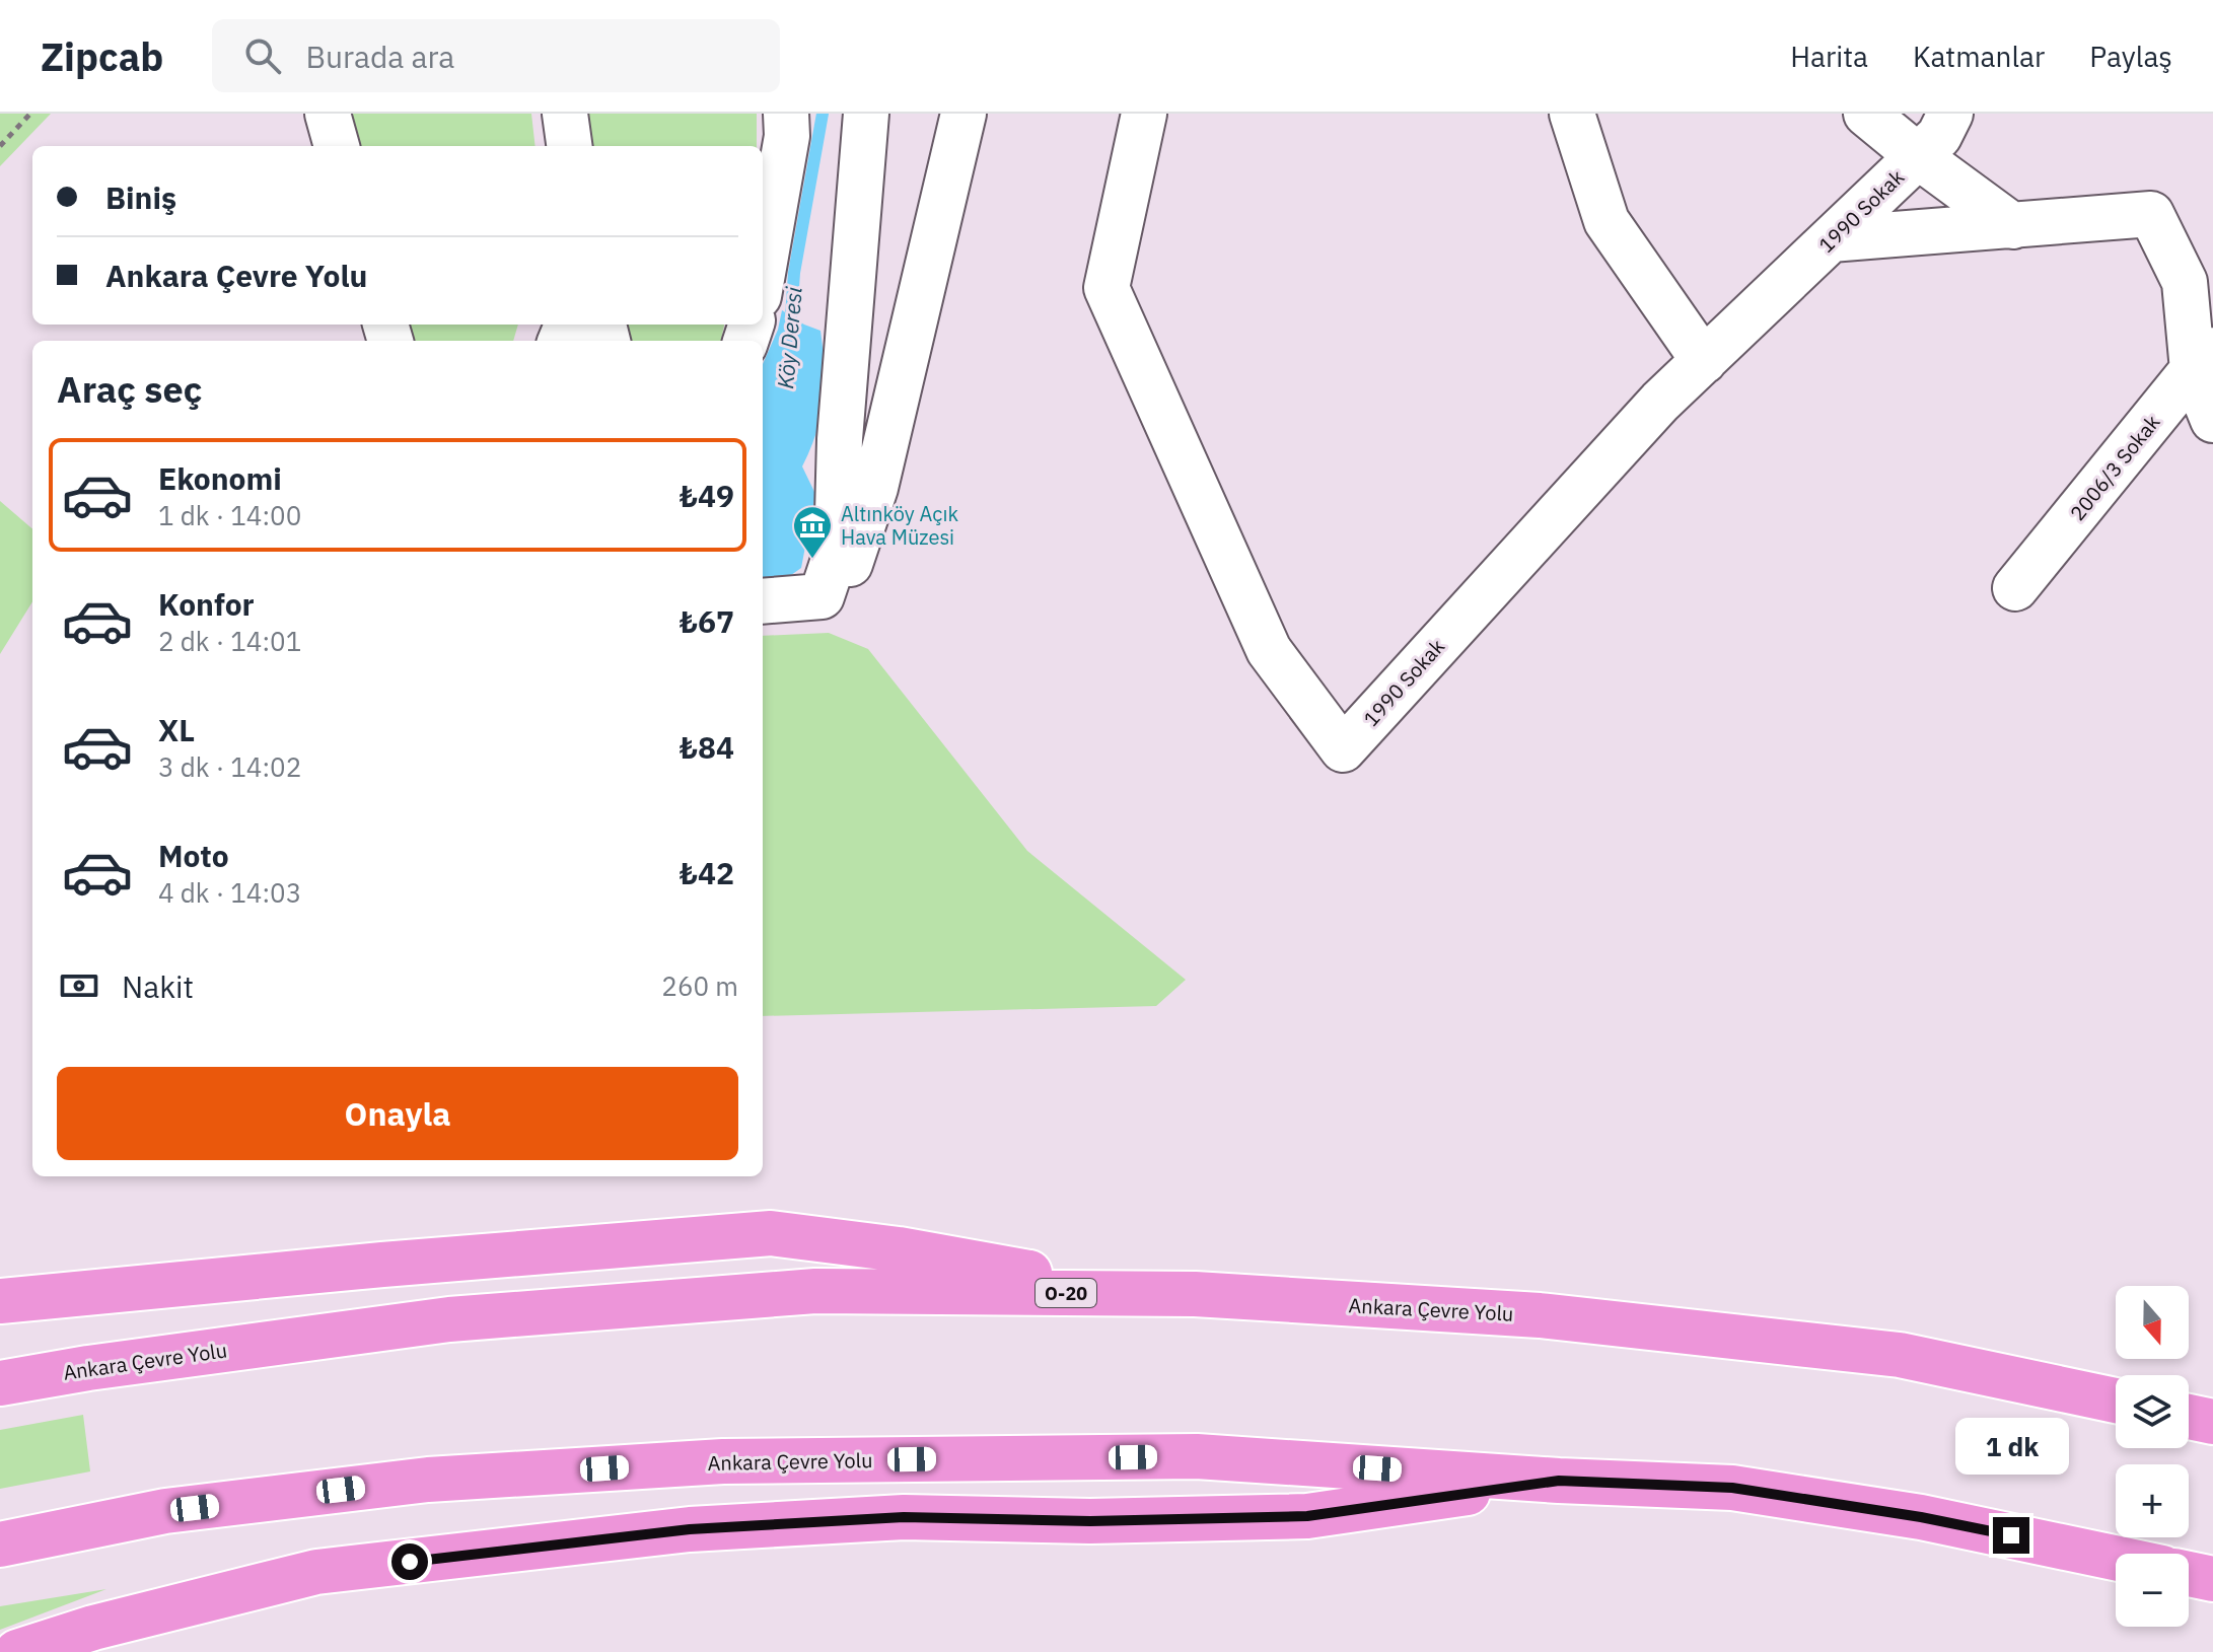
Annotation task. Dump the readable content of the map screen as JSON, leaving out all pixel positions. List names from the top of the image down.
{
  "streets": {
    "highway": ["O-20", "Ankara Çevre Yolu"],
    "street": ["1990 Sokak", "2006/3 Sokak"]
  },
  "water": ["Köy Deresi"],
  "places": {
    "museum": ["Altınköy Açık Hava Müzesi"]
  },
  "north": "bottom",
  "page": {
    "header": "Zipcab",
    "search": "Burada ara",
    "nav": ["Harita", "Katmanlar", "Paylaş"],
    "banner": ["Biniş", "Ankara Çevre Yolu"],
    "heading": "Araç seç",
    "list": [
      {
        "name": "Ekonomi",
        "note": "1 dk · 14:00",
        "value": "₺49"
      },
      {
        "name": "Konfor",
        "note": "2 dk · 14:01",
        "value": "₺67"
      },
      {
        "name": "XL",
        "note": "3 dk · 14:02",
        "value": "₺84"
      },
      {
        "name": "Moto",
        "note": "4 dk · 14:03",
        "value": "₺42"
      }
    ],
    "pay": ["Nakit", "260 m"],
    "buttons": "Onayla",
    "map_buttons": ["+", "−"],
    "bubble": "1 dk"
  }
}
